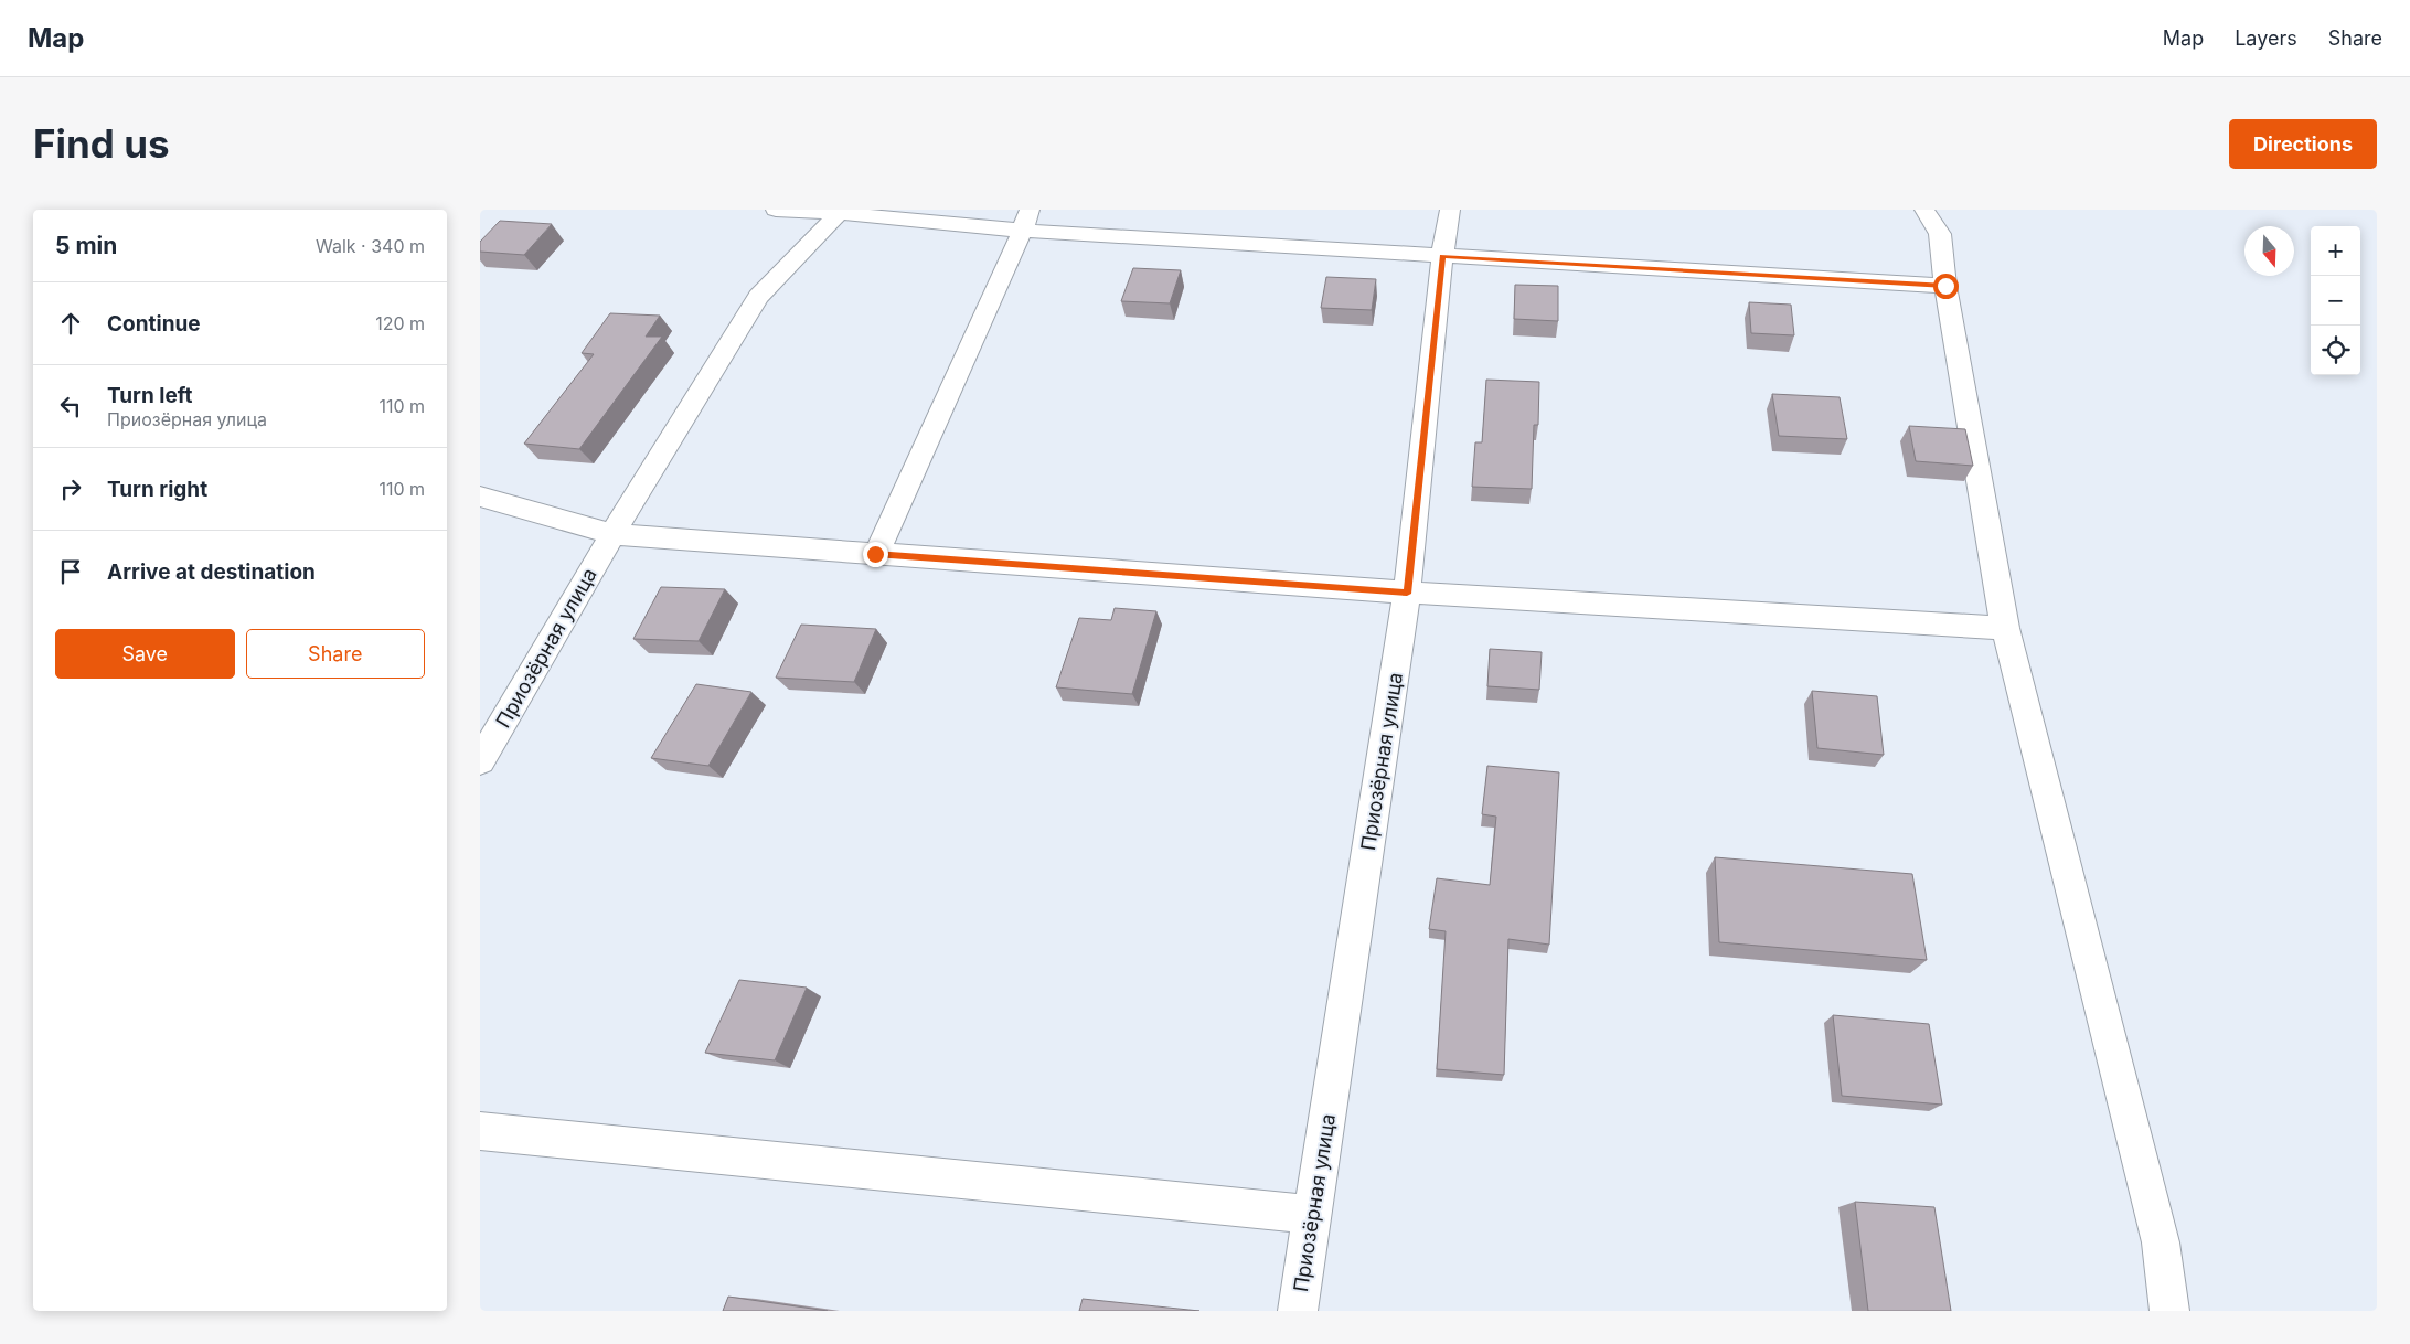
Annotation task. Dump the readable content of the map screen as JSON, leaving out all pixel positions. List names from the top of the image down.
{
  "streets": {
    "street": ["Приозёрная улица"]
  },
  "north": "bottom",
  "page": {
    "header": "Map",
    "nav": ["Map", "Layers", "Share"],
    "buttons": [
      "Directions",
      ["Save", "Share"]
    ],
    "title": "Find us",
    "heading": ["5 min", "Walk · 340 m"],
    "map_buttons": ["+", "−"],
    "list": [
      ["Continue", "120 m"],
      ["Turn left", "Приозёрная улица", "110 m"],
      ["Turn right", "110 m"],
      "Arrive at destination"
    ]
  }
}
